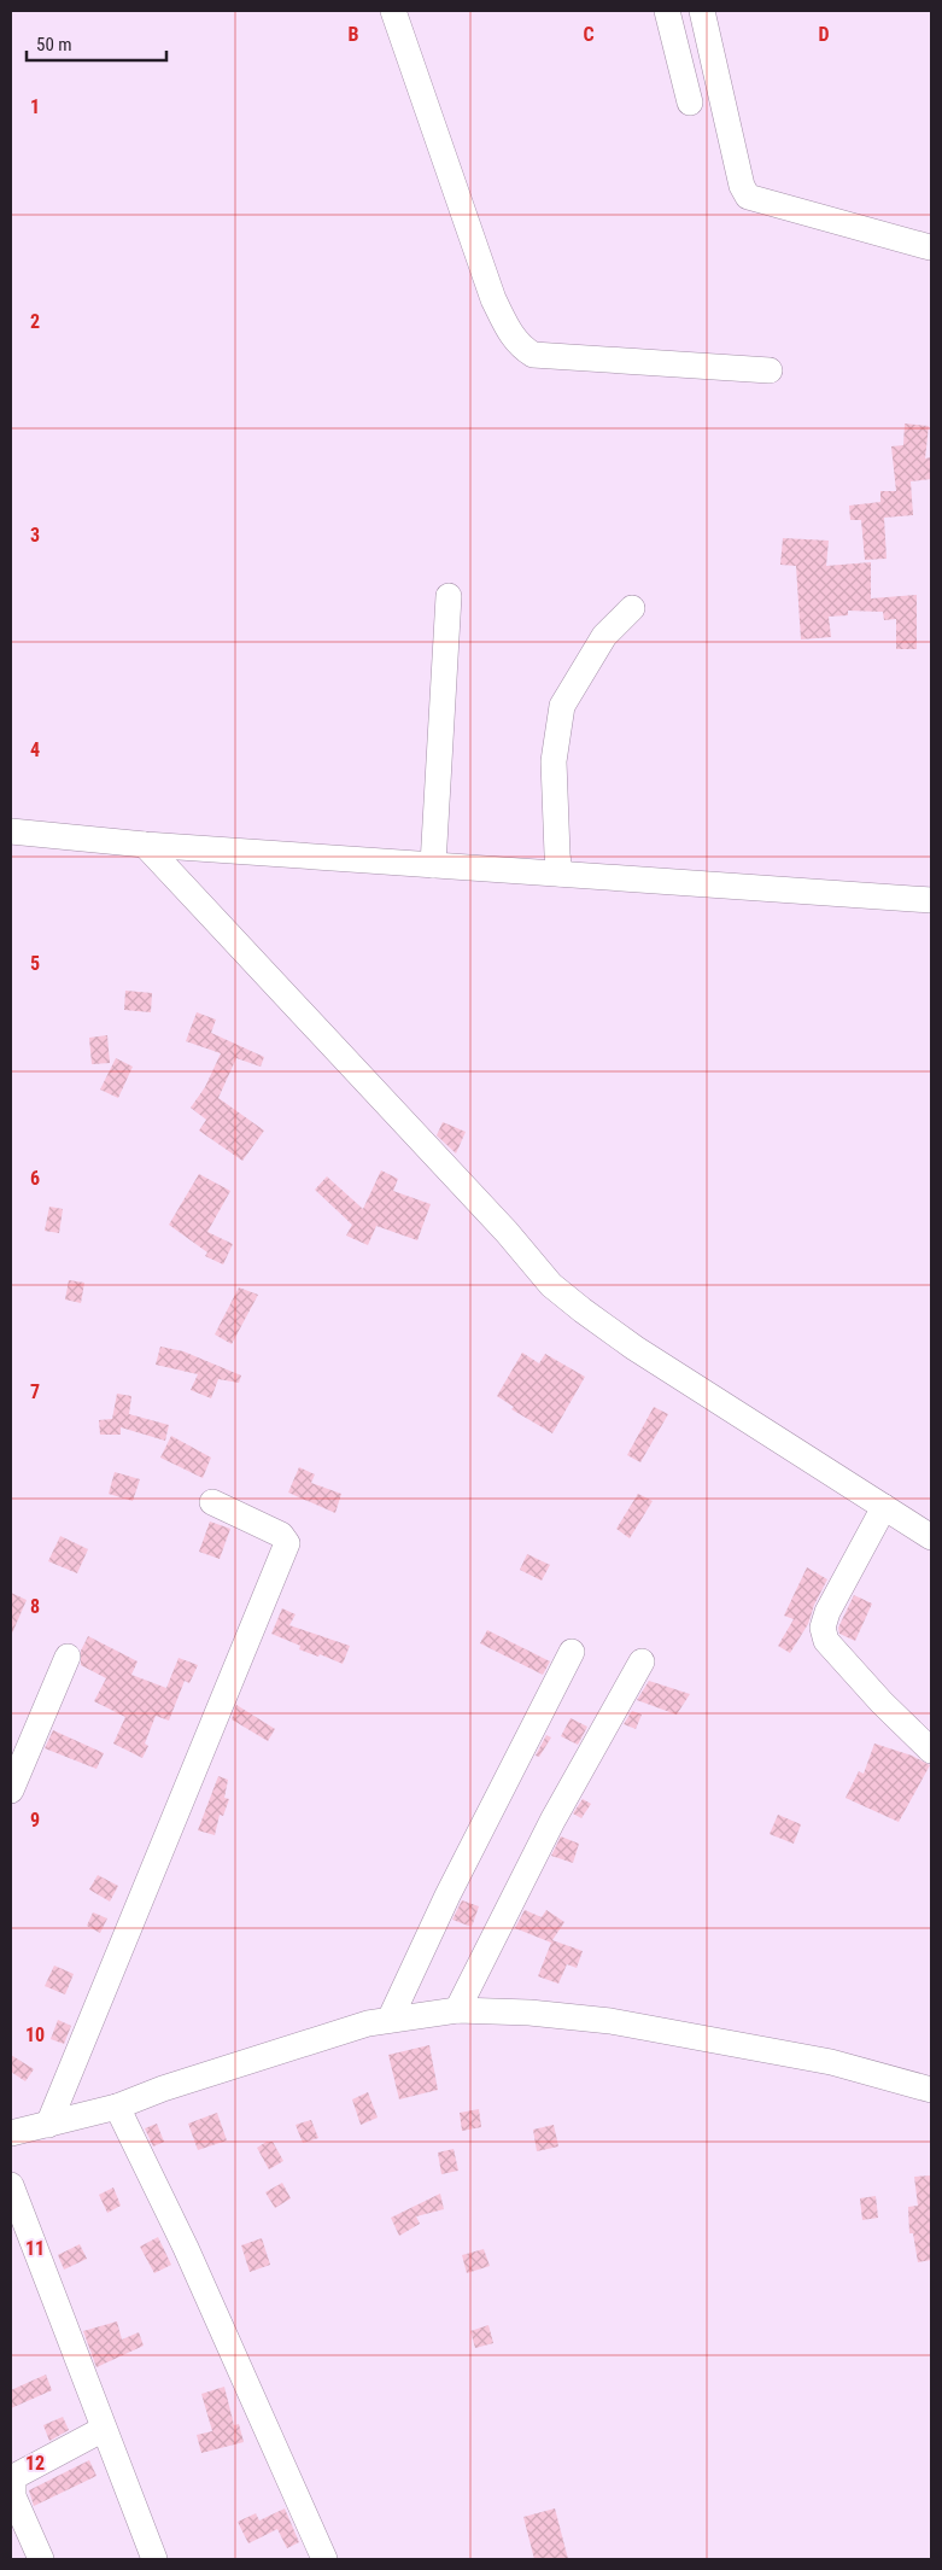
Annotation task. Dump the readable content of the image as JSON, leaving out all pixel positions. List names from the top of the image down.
{
  "scale_bar": "50 m",
  "grid": {
    "columns": ["B", "C", "D"],
    "rows": [
      "1",
      "2",
      "3",
      "4",
      "5",
      "6",
      "7",
      "8",
      "9",
      "10",
      "11",
      "12"
    ]
  }
}
